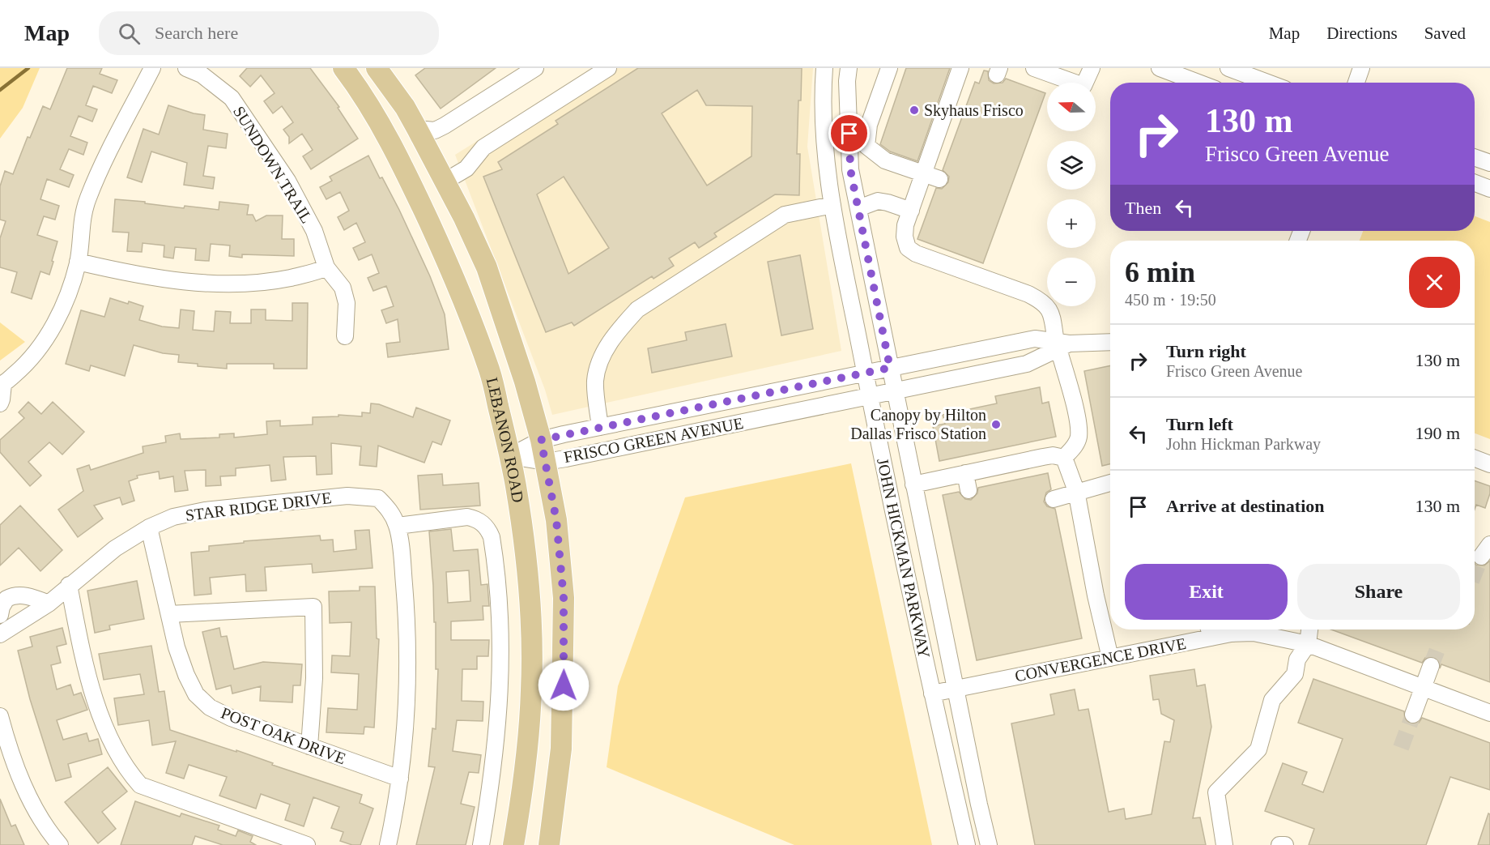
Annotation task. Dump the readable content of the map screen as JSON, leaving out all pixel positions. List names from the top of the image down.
{
  "streets": {
    "main road": ["LEBANON ROAD"],
    "street": [
      "SUNDOWN TRAIL",
      "FRISCO GREEN AVENUE",
      "STAR RIDGE DRIVE",
      "JOHN HICKMAN PARKWAY",
      "CONVERGENCE DRIVE",
      "POST OAK DRIVE"
    ]
  },
  "crossings": [
    ["LEBANON ROAD", "FRISCO GREEN AVENUE"],
    ["FRISCO GREEN AVENUE", "JOHN HICKMAN PARKWAY"],
    ["STAR RIDGE DRIVE", "POST OAK DRIVE"],
    ["JOHN HICKMAN PARKWAY", "CONVERGENCE DRIVE"]
  ],
  "places": ["Skyhaus Frisco", "Canopy by Hilton Dallas Frisco Station"],
  "north": "left",
  "page": {
    "header": "Map",
    "search": "Search here",
    "nav": ["Map", "Directions", "Saved"],
    "map_buttons": ["+", "−"],
    "turn": ["130 m", "Frisco Green Avenue"],
    "then": "Then",
    "heading": ["6 min", "450 m · 19:50"],
    "list": [
      {
        "name": "Turn right",
        "note": "Frisco Green Avenue",
        "value": "130 m"
      },
      {
        "name": "Turn left",
        "note": "John Hickman Parkway",
        "value": "190 m"
      },
      {
        "name": "Arrive at destination",
        "value": "130 m"
      }
    ],
    "buttons": ["Exit", "Share"]
  }
}
